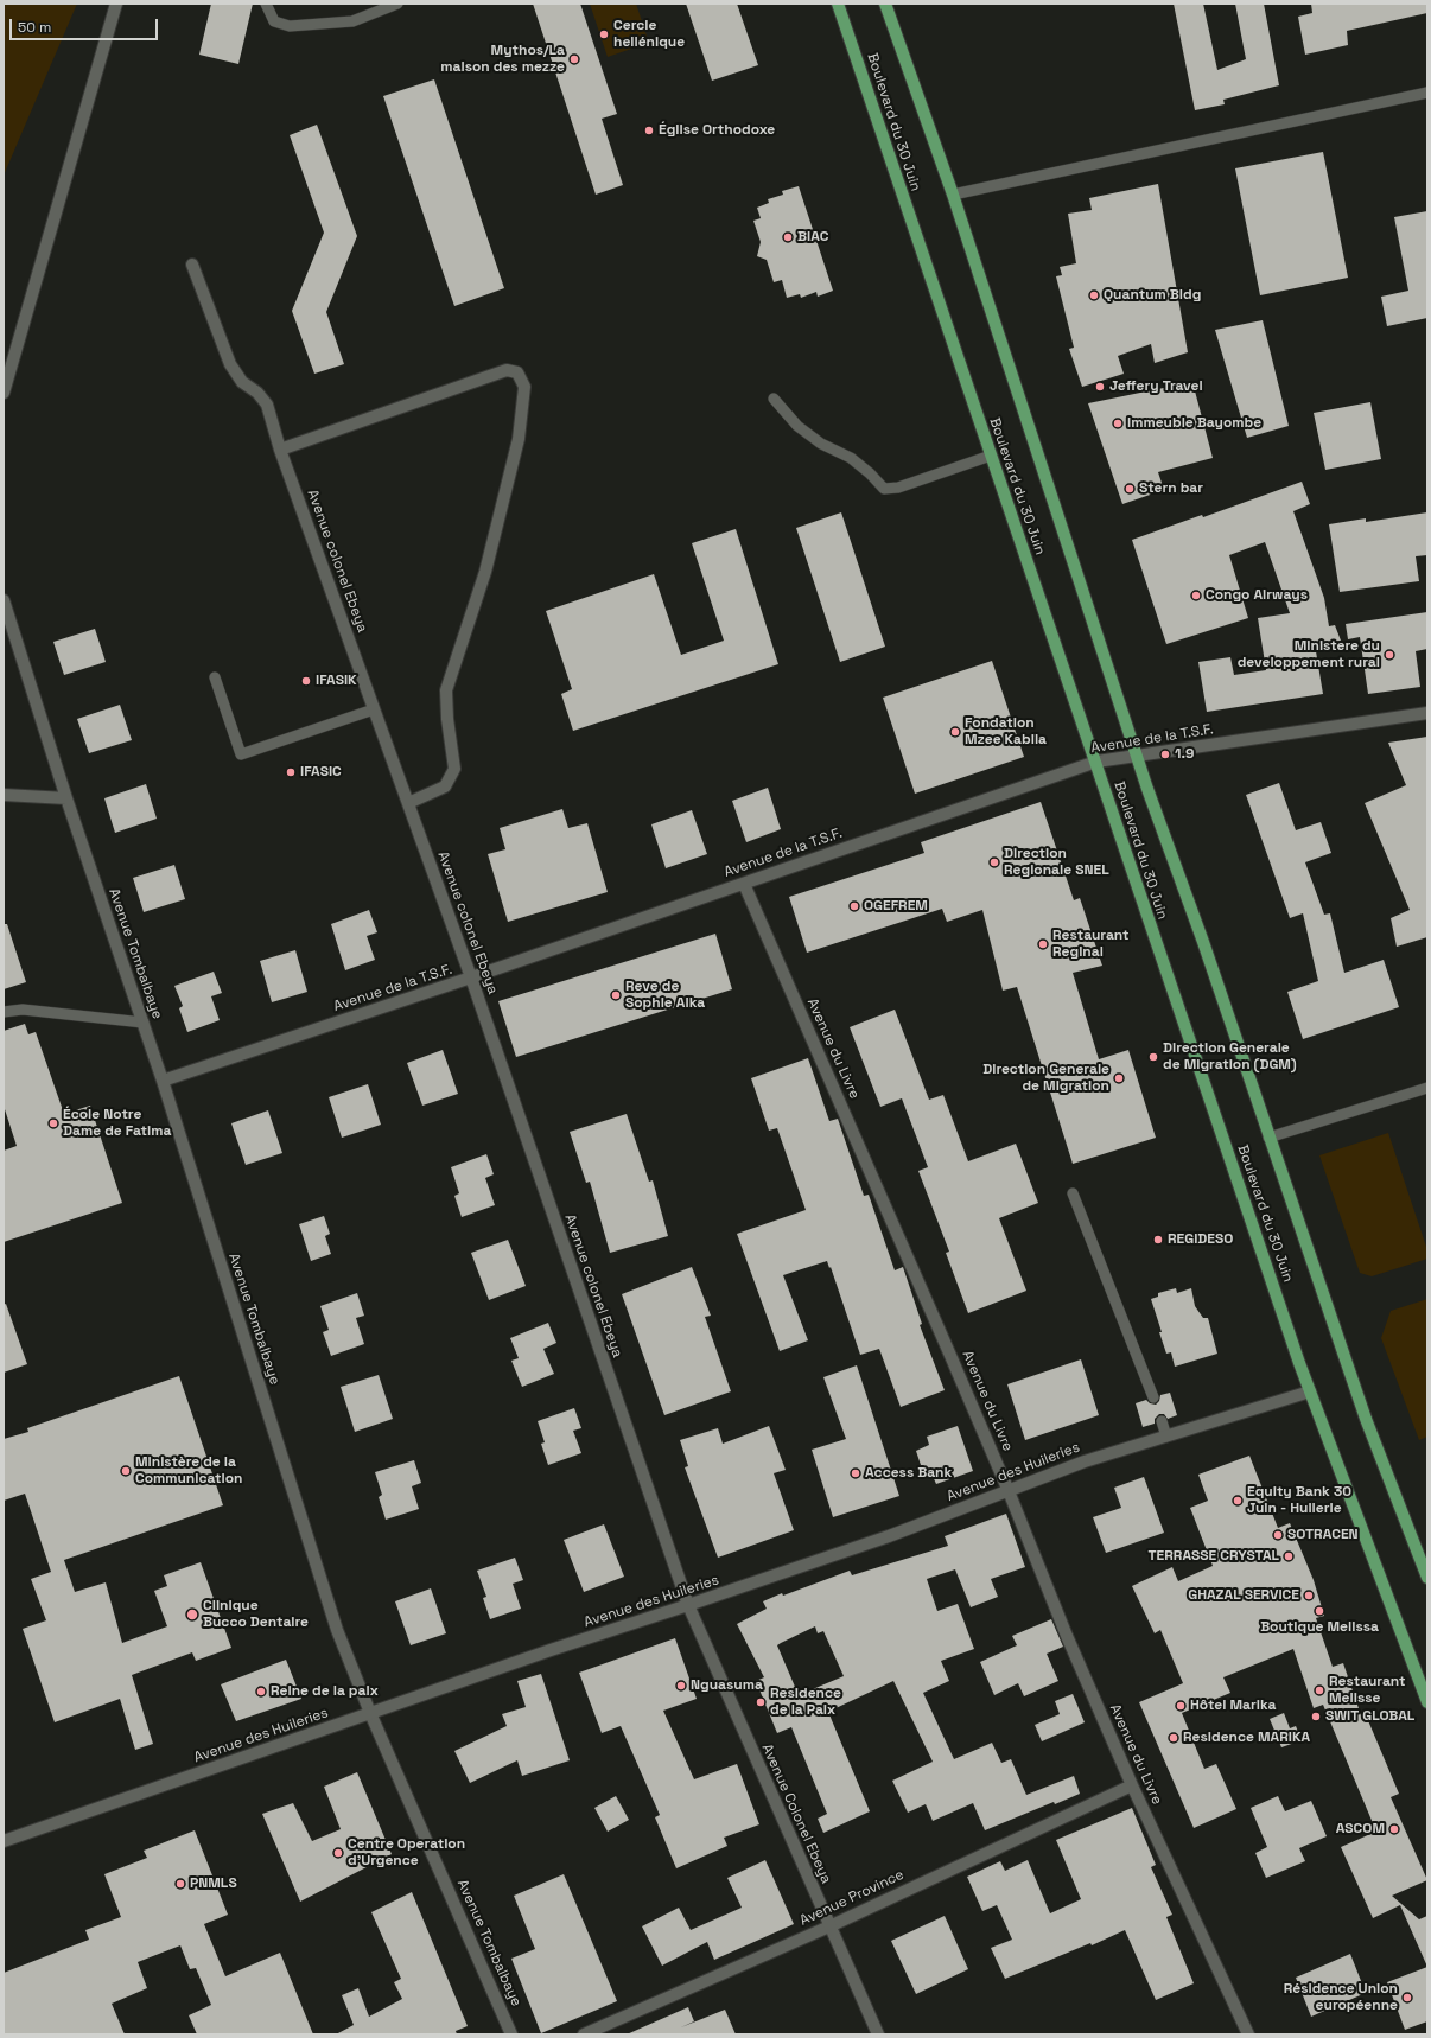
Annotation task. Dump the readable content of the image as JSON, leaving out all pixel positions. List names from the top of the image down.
{
  "streets": {
    "main road": ["Boulevard du 30 Juin"],
    "street": [
      "Avenue colonel Ebeya",
      "Avenue de la T.S.F.",
      "Avenue Tombalbaye",
      "Avenue du Livre",
      "Avenue des Huileries",
      "Avenue Colonel Ebeya",
      "Avenue Province"
    ]
  },
  "crossings": [
    ["Boulevard du 30 Juin", "Avenue de la T.S.F."],
    ["Boulevard du 30 Juin", "Avenue des Huileries"],
    ["Avenue colonel Ebeya", "Avenue de la T.S.F."],
    ["Avenue colonel Ebeya", "Avenue des Huileries"],
    ["Avenue colonel Ebeya", "Avenue Colonel Ebeya"],
    ["Avenue de la T.S.F.", "Avenue Tombalbaye"],
    ["Avenue de la T.S.F.", "Avenue du Livre"],
    ["Avenue Tombalbaye", "Avenue des Huileries"],
    ["Avenue du Livre", "Avenue des Huileries"],
    ["Avenue du Livre", "Avenue Province"],
    ["Avenue des Huileries", "Avenue Colonel Ebeya"],
    ["Avenue Colonel Ebeya", "Avenue Province"]
  ],
  "places": [
    "Cercle hellénique",
    "Mythos/La maison des mezze",
    "Église Orthodoxe",
    "BIAC",
    "Quantum Bldg",
    "Jeffery Travel",
    "Immeuble Bayombe",
    "Stern bar",
    "Congo Airways",
    "Ministere du developpement rural",
    "IFASIK",
    "Fondation Mzee Kabila",
    "1.9",
    "IFASIC",
    "Direction Regionale SNEL",
    "OGEFREM",
    "Restaurant Reginal",
    "Reve de Sophie Alka",
    "Direction Generale de Migration (DGM)",
    "Direction Generale de Migration",
    "École Notre Dame de Fatima",
    "REGIDESO",
    "Ministère de la Communication",
    "Access Bank",
    "Equity Bank 30 Juin - Huilerie",
    "SOTRACEN",
    "TERRASSE CRYSTAL",
    "GHAZAL SERVICE",
    "Boutique Melissa",
    "Clinique Bucco Dentaire",
    "Nguasuma",
    "Restaurant Melisse",
    "Reine de la paix",
    "Residence de la Paix",
    "Hôtel Marika",
    "SWIT GLOBAL",
    "Residence MARIKA",
    "ASCOM",
    "Centre Operation d'Urgence",
    "PNMLS",
    "Résidence Union européenne"
  ],
  "scale_bar": "50 m"
}
